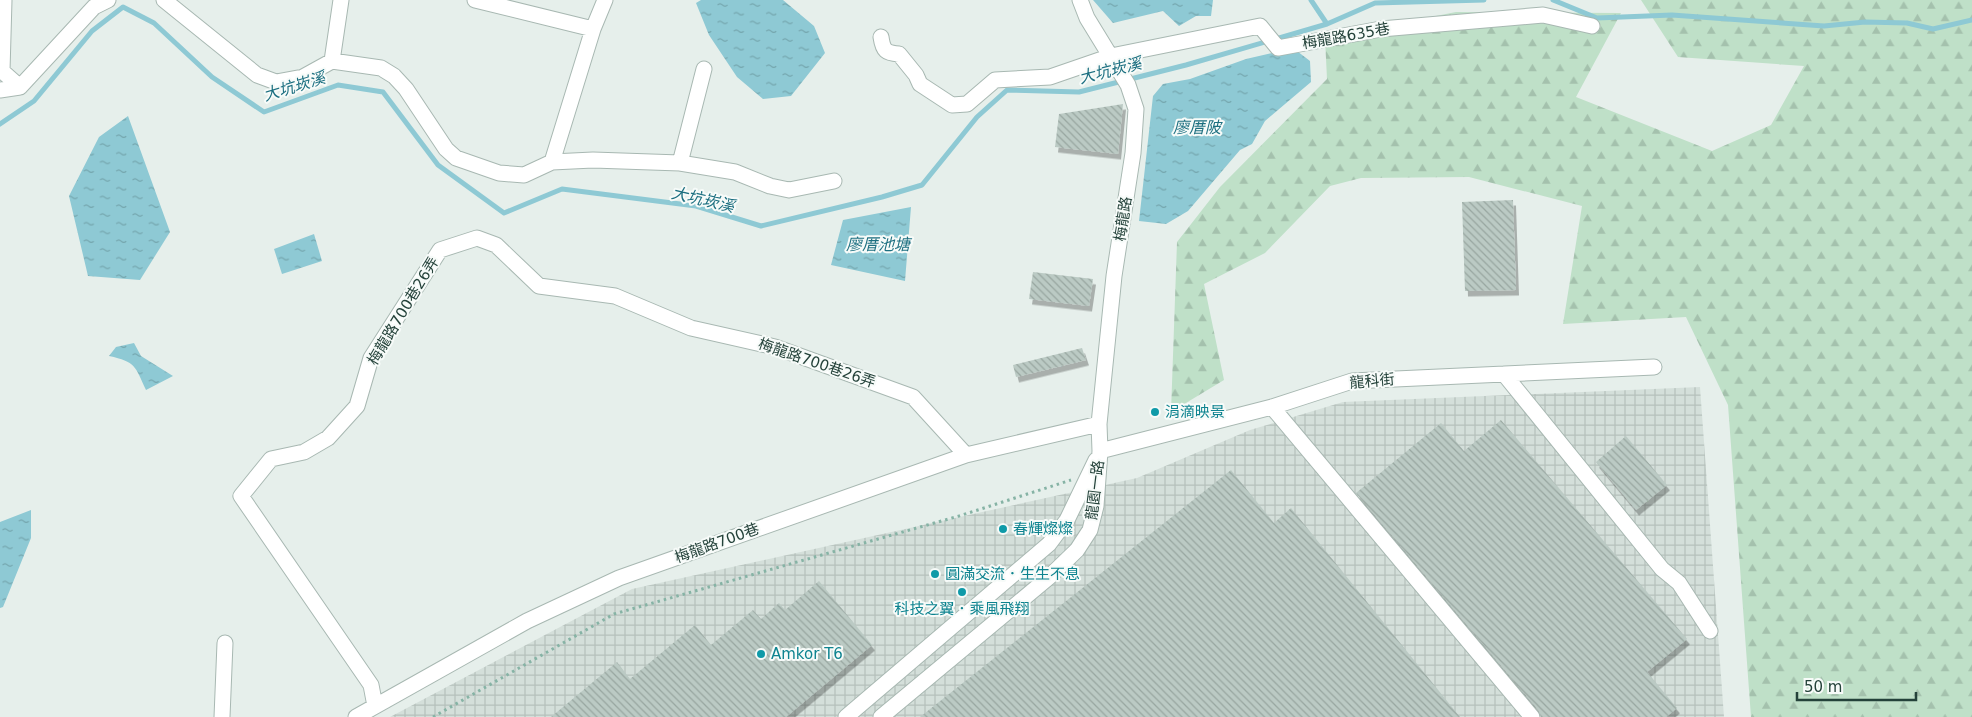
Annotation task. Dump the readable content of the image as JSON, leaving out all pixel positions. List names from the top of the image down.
{
  "streets": {
    "street": [
      "梅龍路635巷",
      "梅龍路",
      "梅龍路700巷26弄",
      "龍科街",
      "龍園一路",
      "梅龍路700巷"
    ]
  },
  "crossings": [
    ["梅龍路635巷", "梅龍路"],
    ["梅龍路", "龍科街"],
    ["梅龍路", "龍園一路"],
    ["梅龍路", "梅龍路700巷"],
    ["梅龍路700巷26弄", "梅龍路700巷"],
    ["龍科街", "龍園一路"]
  ],
  "water": ["大坑崁溪", "廖厝陂", "廖厝池塘"],
  "places": [
    "涓滴映景",
    "春輝燦燦",
    "圓滿交流．生生不息",
    "科技之翼．乘風飛翔",
    "Amkor T6"
  ],
  "scale_bar": "50 m"
}
